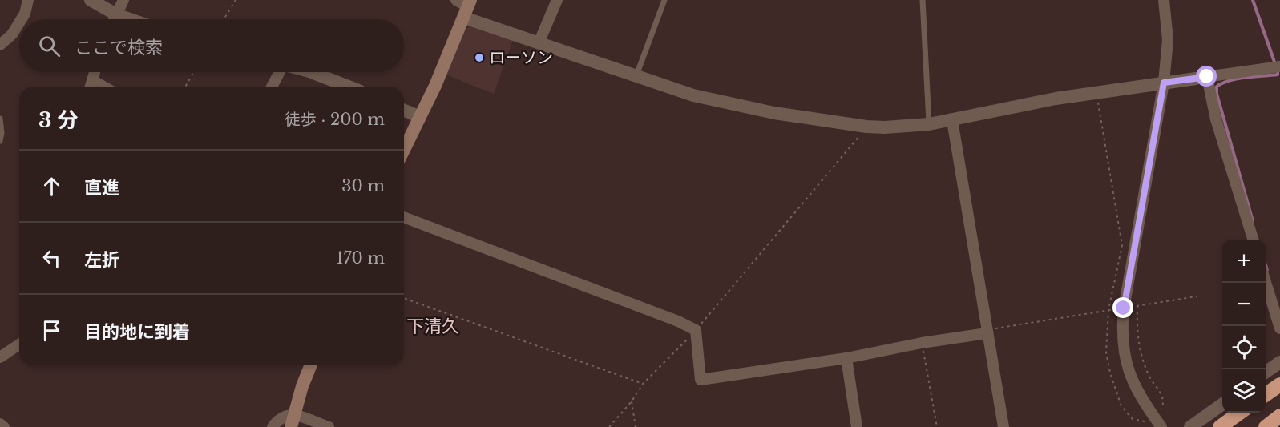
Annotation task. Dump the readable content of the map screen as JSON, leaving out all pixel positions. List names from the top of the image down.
{
  "districts": ["下清久"],
  "places": ["ローソン"],
  "page": {
    "search": "ここで検索",
    "heading": ["3 分", "徒歩 · 200 m"],
    "list": [
      ["直進", "30 m"],
      ["左折", "170 m"],
      "目的地に到着"
    ],
    "map_buttons": ["+", "−"]
  }
}
